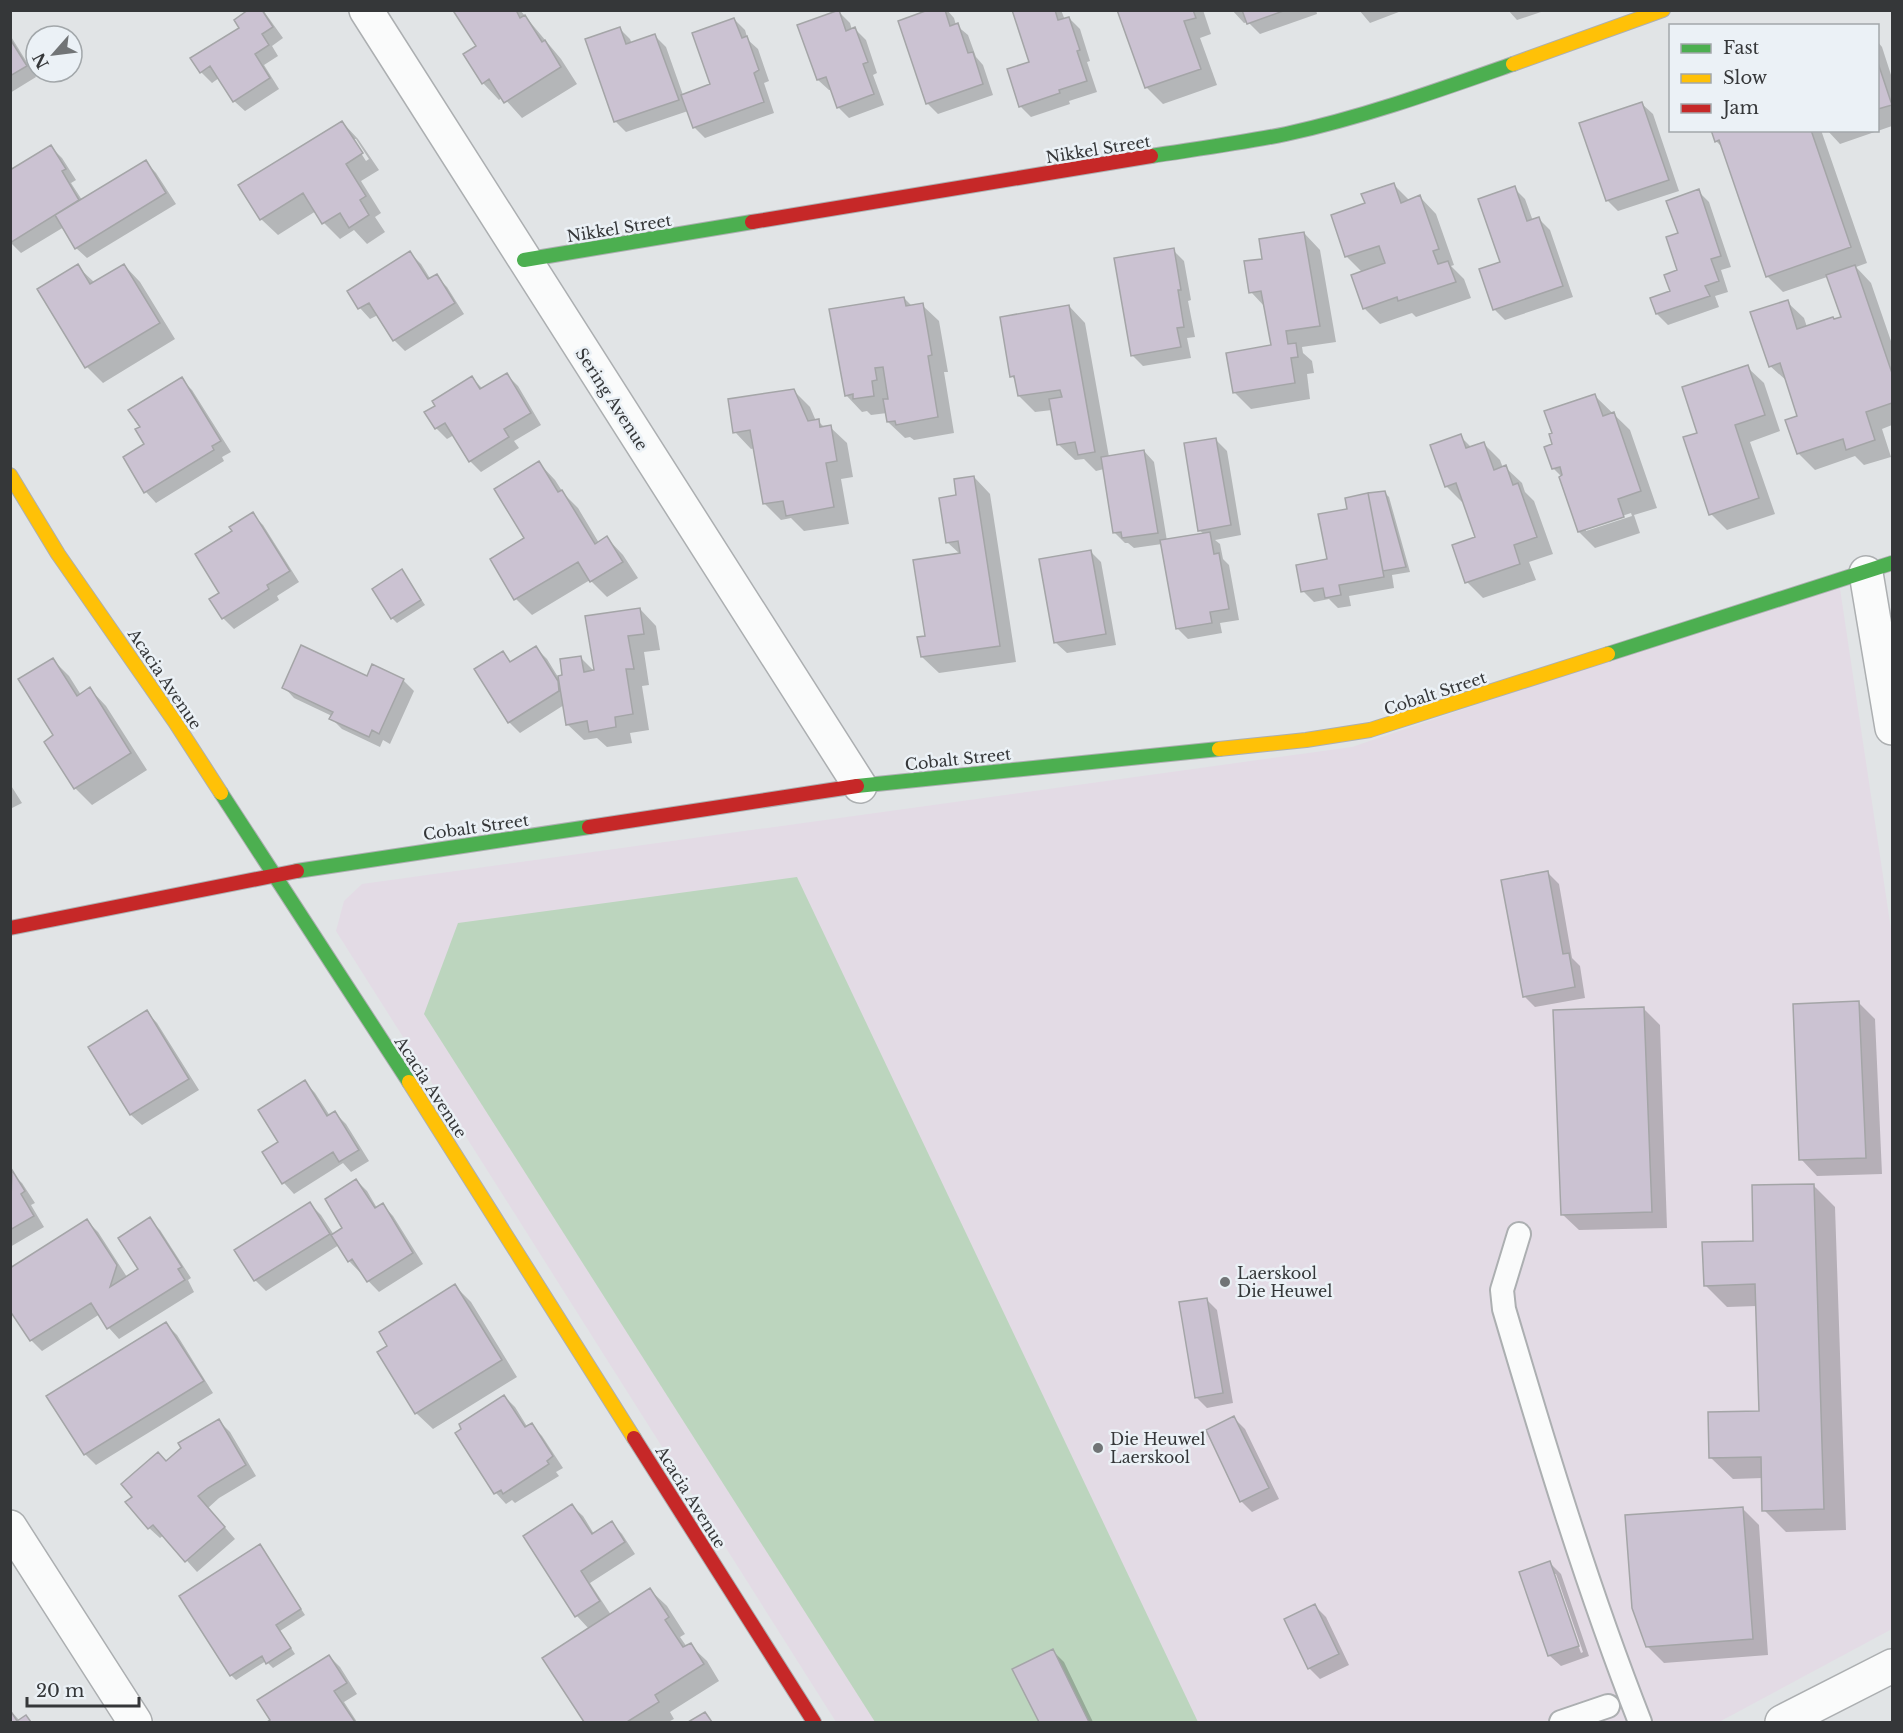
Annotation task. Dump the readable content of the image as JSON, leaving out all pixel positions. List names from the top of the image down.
{
  "streets": {
    "street": [
      "Nikkel Street",
      "Sering Avenue",
      "Acacia Avenue",
      "Cobalt Street"
    ]
  },
  "crossings": [
    ["Nikkel Street", "Sering Avenue"],
    ["Sering Avenue", "Cobalt Street"],
    ["Acacia Avenue", "Cobalt Street"]
  ],
  "places": ["Laerskool Die Heuwel", "Die Heuwel Laerskool"],
  "legend": ["Fast", "Slow", "Jam"],
  "scale_bar": "20 m",
  "north": "bottom left"
}
